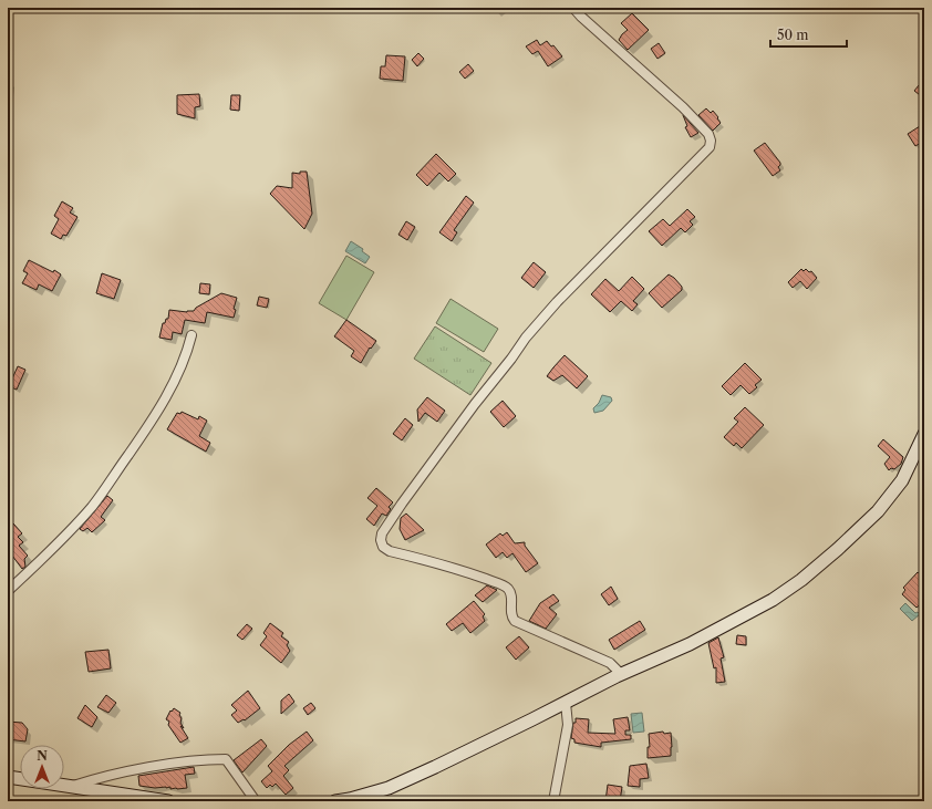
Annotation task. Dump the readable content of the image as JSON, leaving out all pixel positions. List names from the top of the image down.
{
  "scale_bar": "50 m",
  "north": "top"
}
